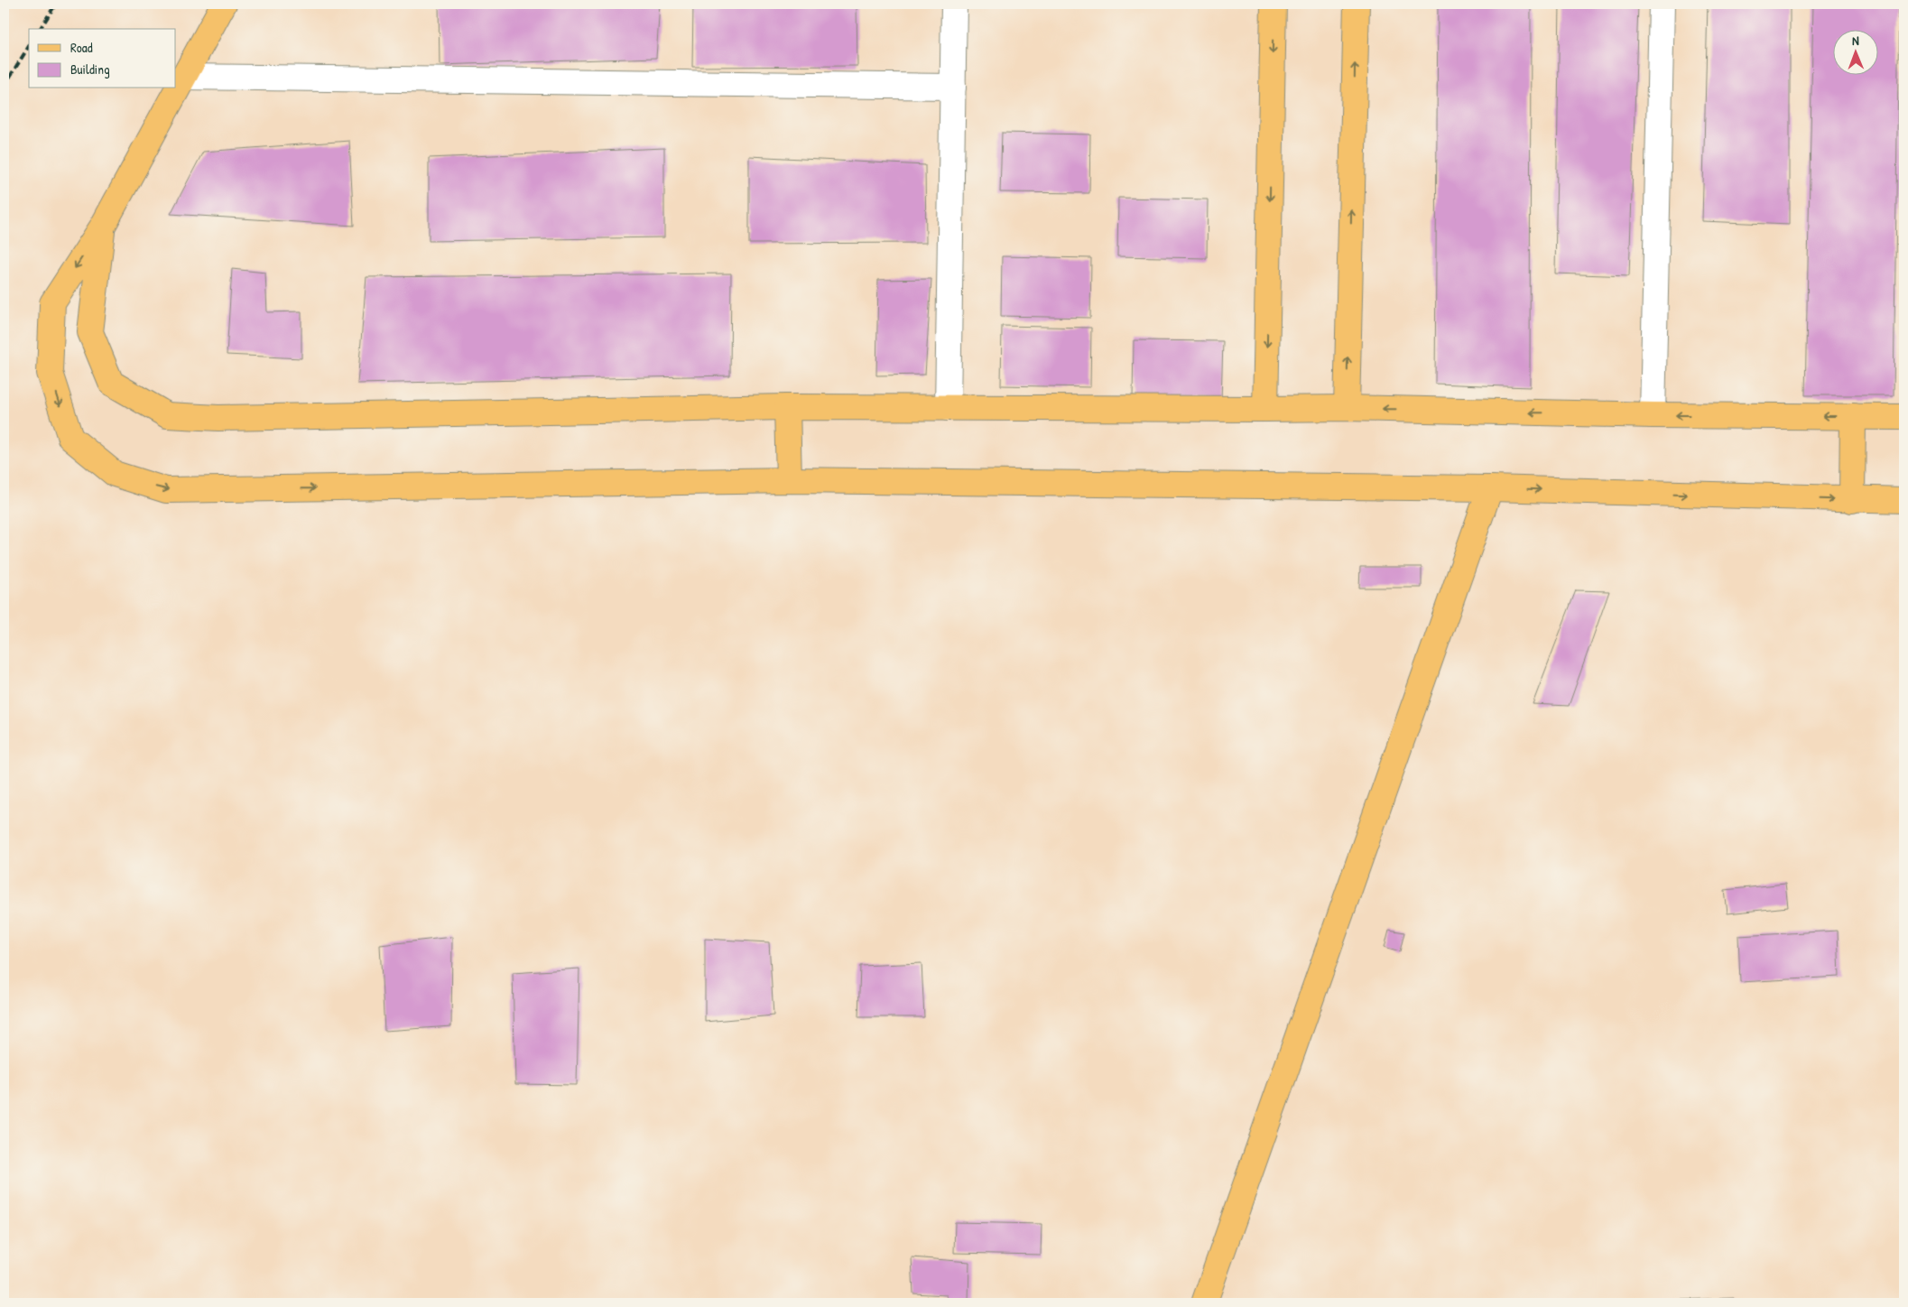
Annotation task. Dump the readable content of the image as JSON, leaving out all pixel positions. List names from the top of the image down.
{
  "legend": ["Road", "Building"],
  "north": "top"
}
